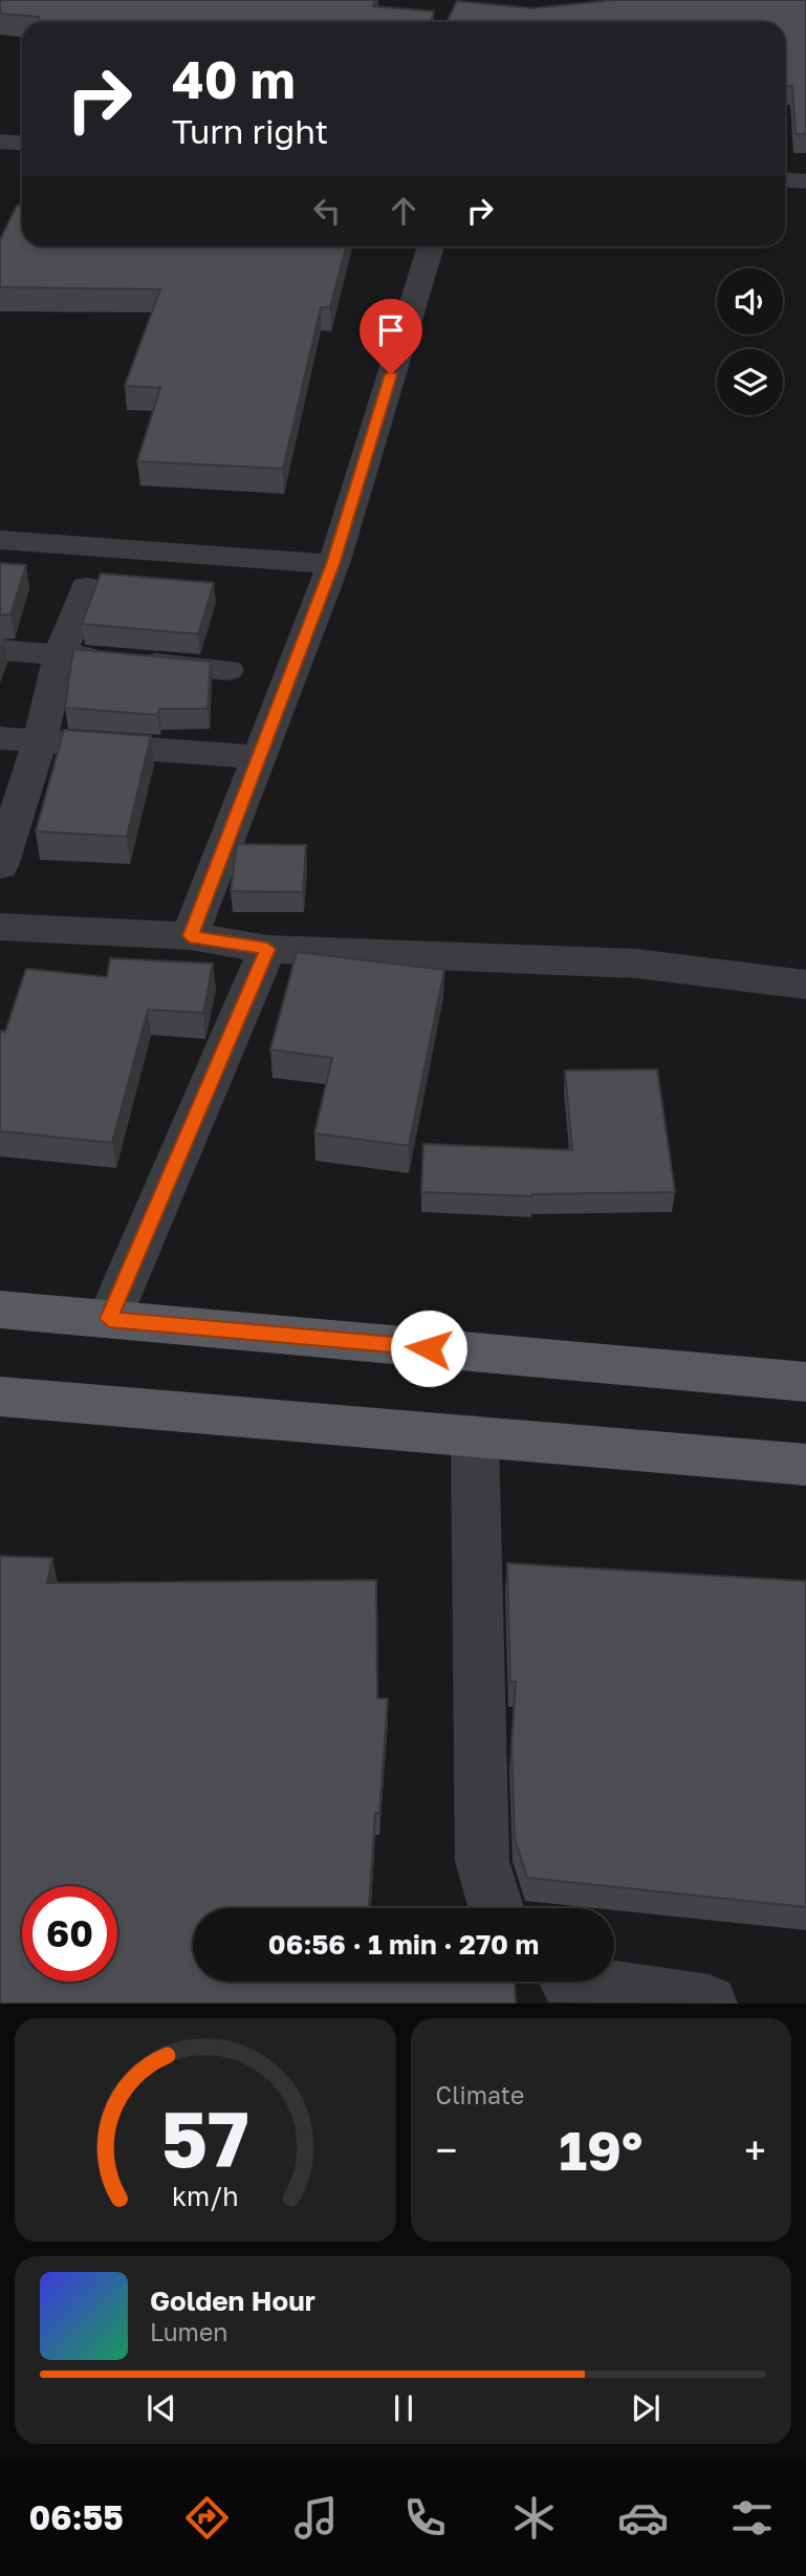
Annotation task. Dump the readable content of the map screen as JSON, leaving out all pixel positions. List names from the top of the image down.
{
  "page": {
    "turn": ["40 m", "Turn right"],
    "limit": "60",
    "trip": "06:56 · 1 min · 270 m",
    "tile": "Climate",
    "heat": ["−", "19°", "+"],
    "song": ["Golden Hour", "Lumen"],
    "tabs": "06:55",
    "gauge": ["57", "km/h"]
  }
}
